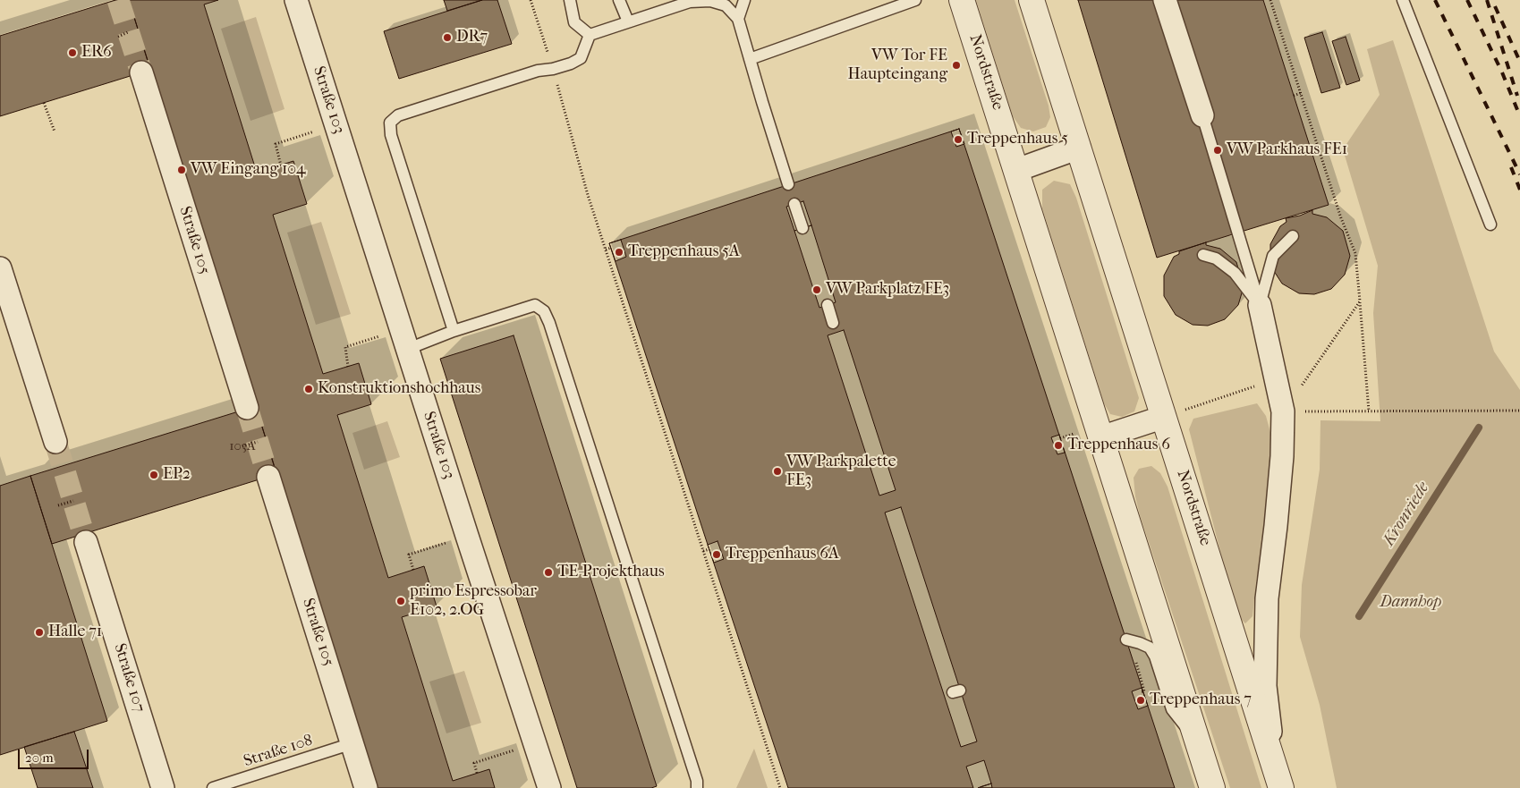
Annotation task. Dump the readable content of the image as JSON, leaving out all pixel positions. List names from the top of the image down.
{
  "streets": {
    "street": [
      "Nordstraße",
      "Straße 103",
      "Straße 105",
      "Straße 107"
    ],
    "lane": ["Straße 108"]
  },
  "crossings": [
    ["Straße 105", "Straße 108"]
  ],
  "water": ["Kronriede"],
  "parks": ["Dannhop"],
  "places": [
    "DR7",
    "ER6",
    "VW Tor FE Haupteingang",
    "Treppenhaus 5",
    "VW Parkhaus FE1",
    "VW Eingang 104",
    "Treppenhaus 5A",
    "VW Parkplatz FE3",
    "Konstruktionshochhaus",
    "Treppenhaus 6",
    "VW Parkpalette FE3",
    "EP2",
    "Treppenhaus 6A",
    "TE-Projekthaus",
    "primo Espressobar E102, 2.OG",
    "Halle 71",
    "Treppenhaus 7"
  ],
  "house_numbers": ["103A"],
  "scale_bar": "20 m"
}
